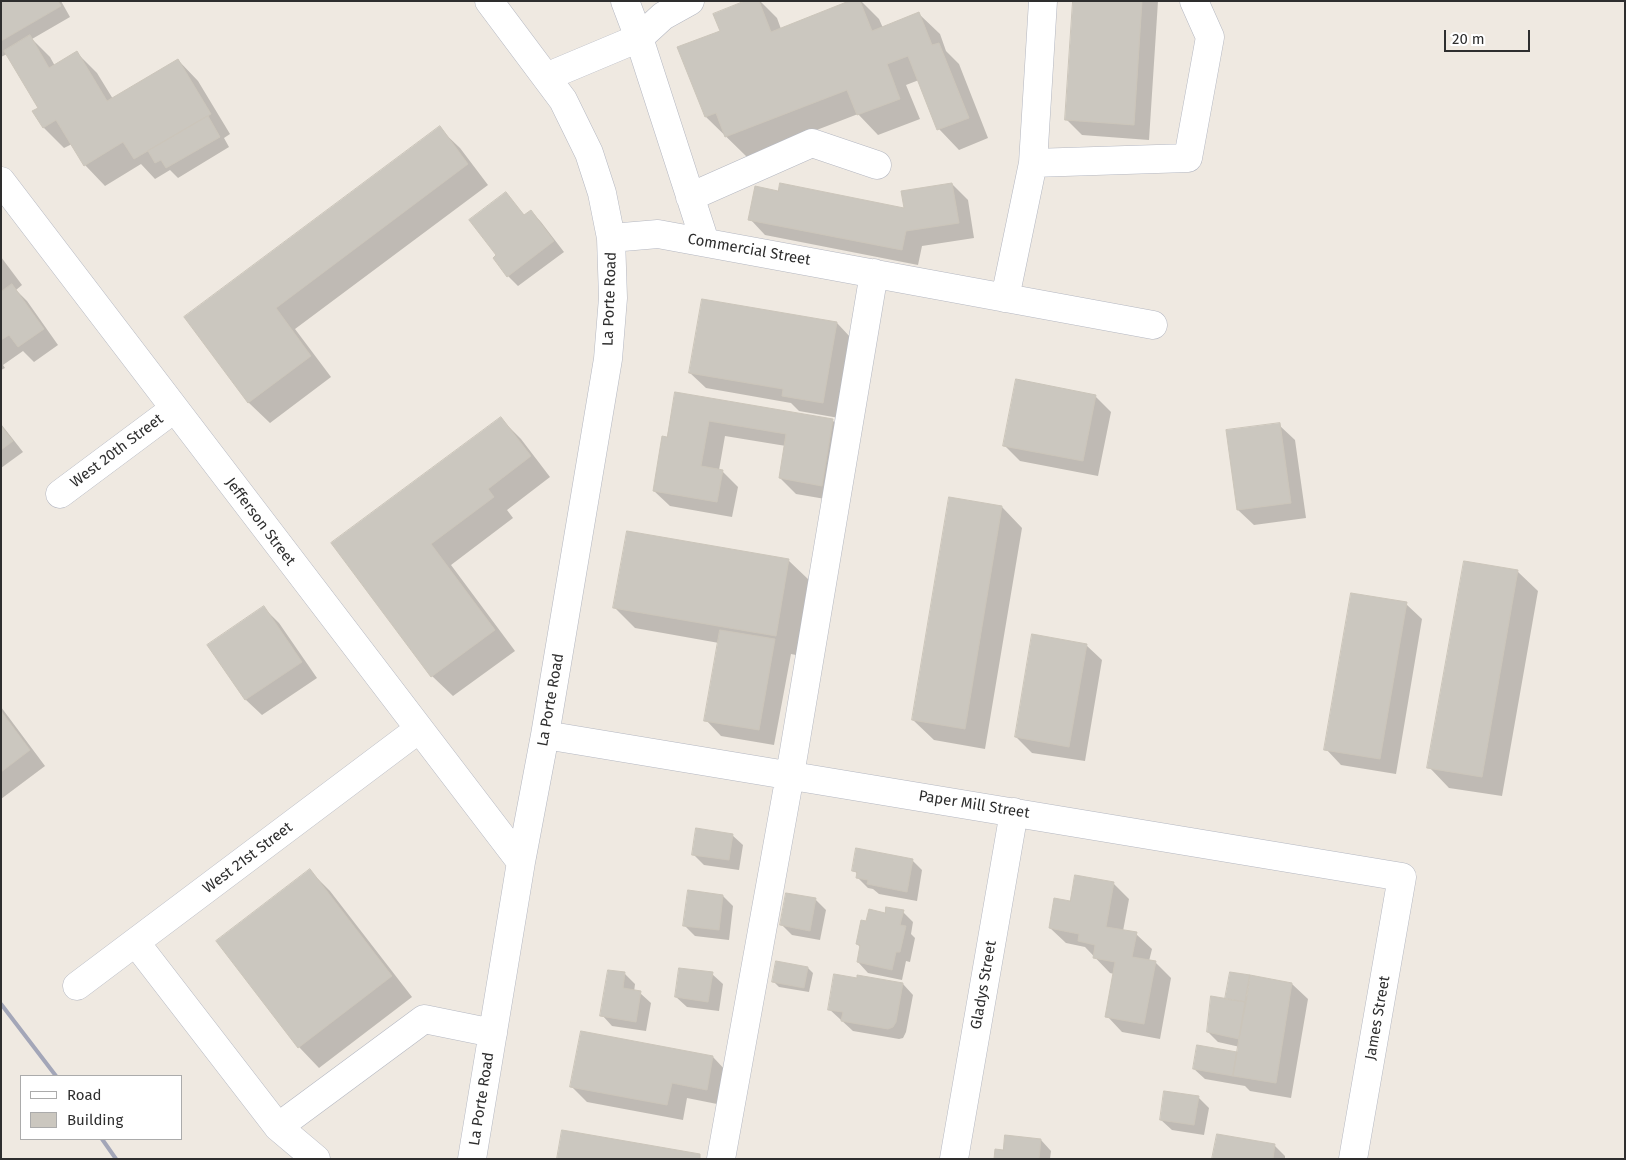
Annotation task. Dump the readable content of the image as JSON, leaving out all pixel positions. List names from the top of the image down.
{
  "streets": {
    "street": [
      "Commercial Street",
      "La Porte Road",
      "West 20th Street",
      "Jefferson Street",
      "Paper Mill Street",
      "West 21st Street",
      "Gladys Street",
      "James Street"
    ]
  },
  "crossings": [
    ["Commercial Street", "La Porte Road"],
    ["La Porte Road", "Jefferson Street"],
    ["La Porte Road", "Paper Mill Street"],
    ["West 20th Street", "Jefferson Street"],
    ["Jefferson Street", "West 21st Street"],
    ["Paper Mill Street", "Gladys Street"],
    ["Paper Mill Street", "James Street"]
  ],
  "legend": ["Road", "Building"],
  "scale_bar": "20 m"
}
